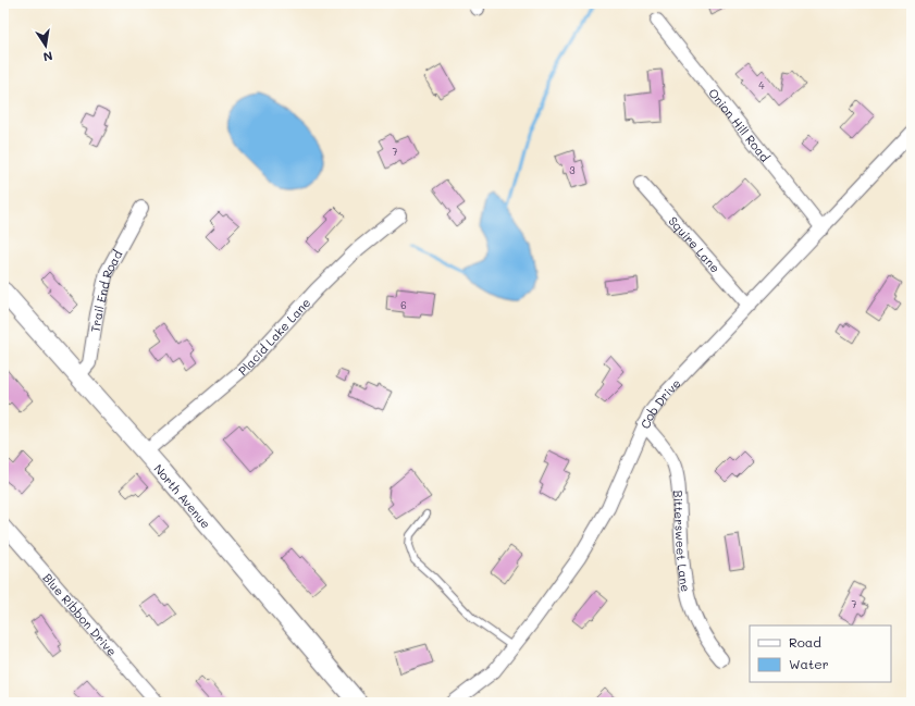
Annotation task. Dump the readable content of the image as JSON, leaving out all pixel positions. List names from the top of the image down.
{
  "streets": {
    "street": [
      "Onion Hill Road",
      "Squire Lane",
      "Trail End Road",
      "Placid Lake Lane",
      "Cob Drive",
      "North Avenue",
      "Bittersweet Lane",
      "Blue Ribbon Drive"
    ]
  },
  "crossings": [
    ["Onion Hill Road", "Cob Drive"],
    ["Squire Lane", "Cob Drive"],
    ["Trail End Road", "North Avenue"],
    ["Placid Lake Lane", "North Avenue"],
    ["Cob Drive", "Bittersweet Lane"]
  ],
  "house_numbers": [
    "4",
    "7",
    "3",
    "6",
    "7"
  ],
  "legend": ["Road", "Water"],
  "north": "bottom"
}
